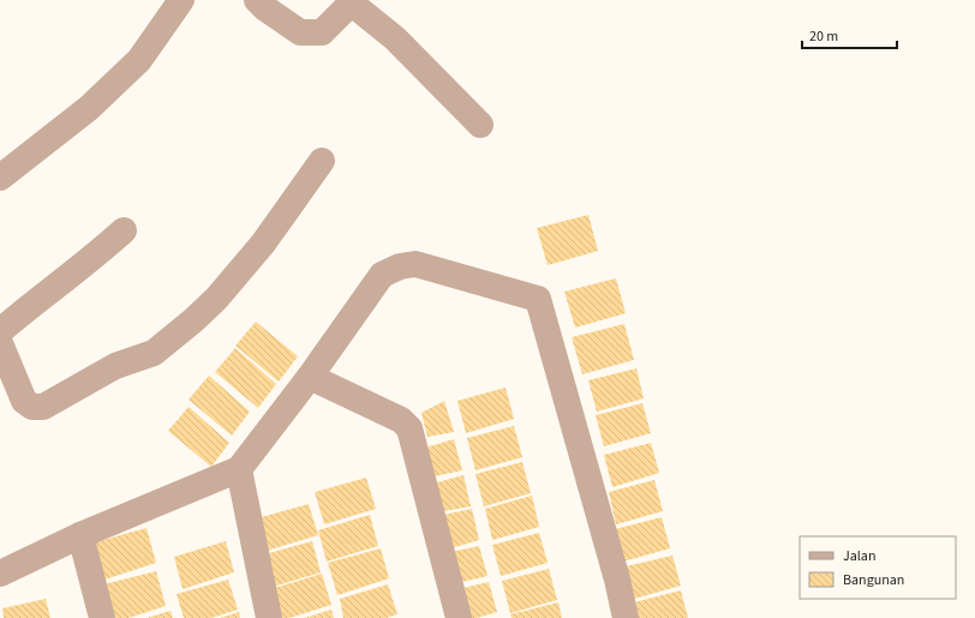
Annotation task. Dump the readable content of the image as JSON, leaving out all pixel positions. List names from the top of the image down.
{
  "legend": ["Jalan", "Bangunan"],
  "scale_bar": "20 m"
}
